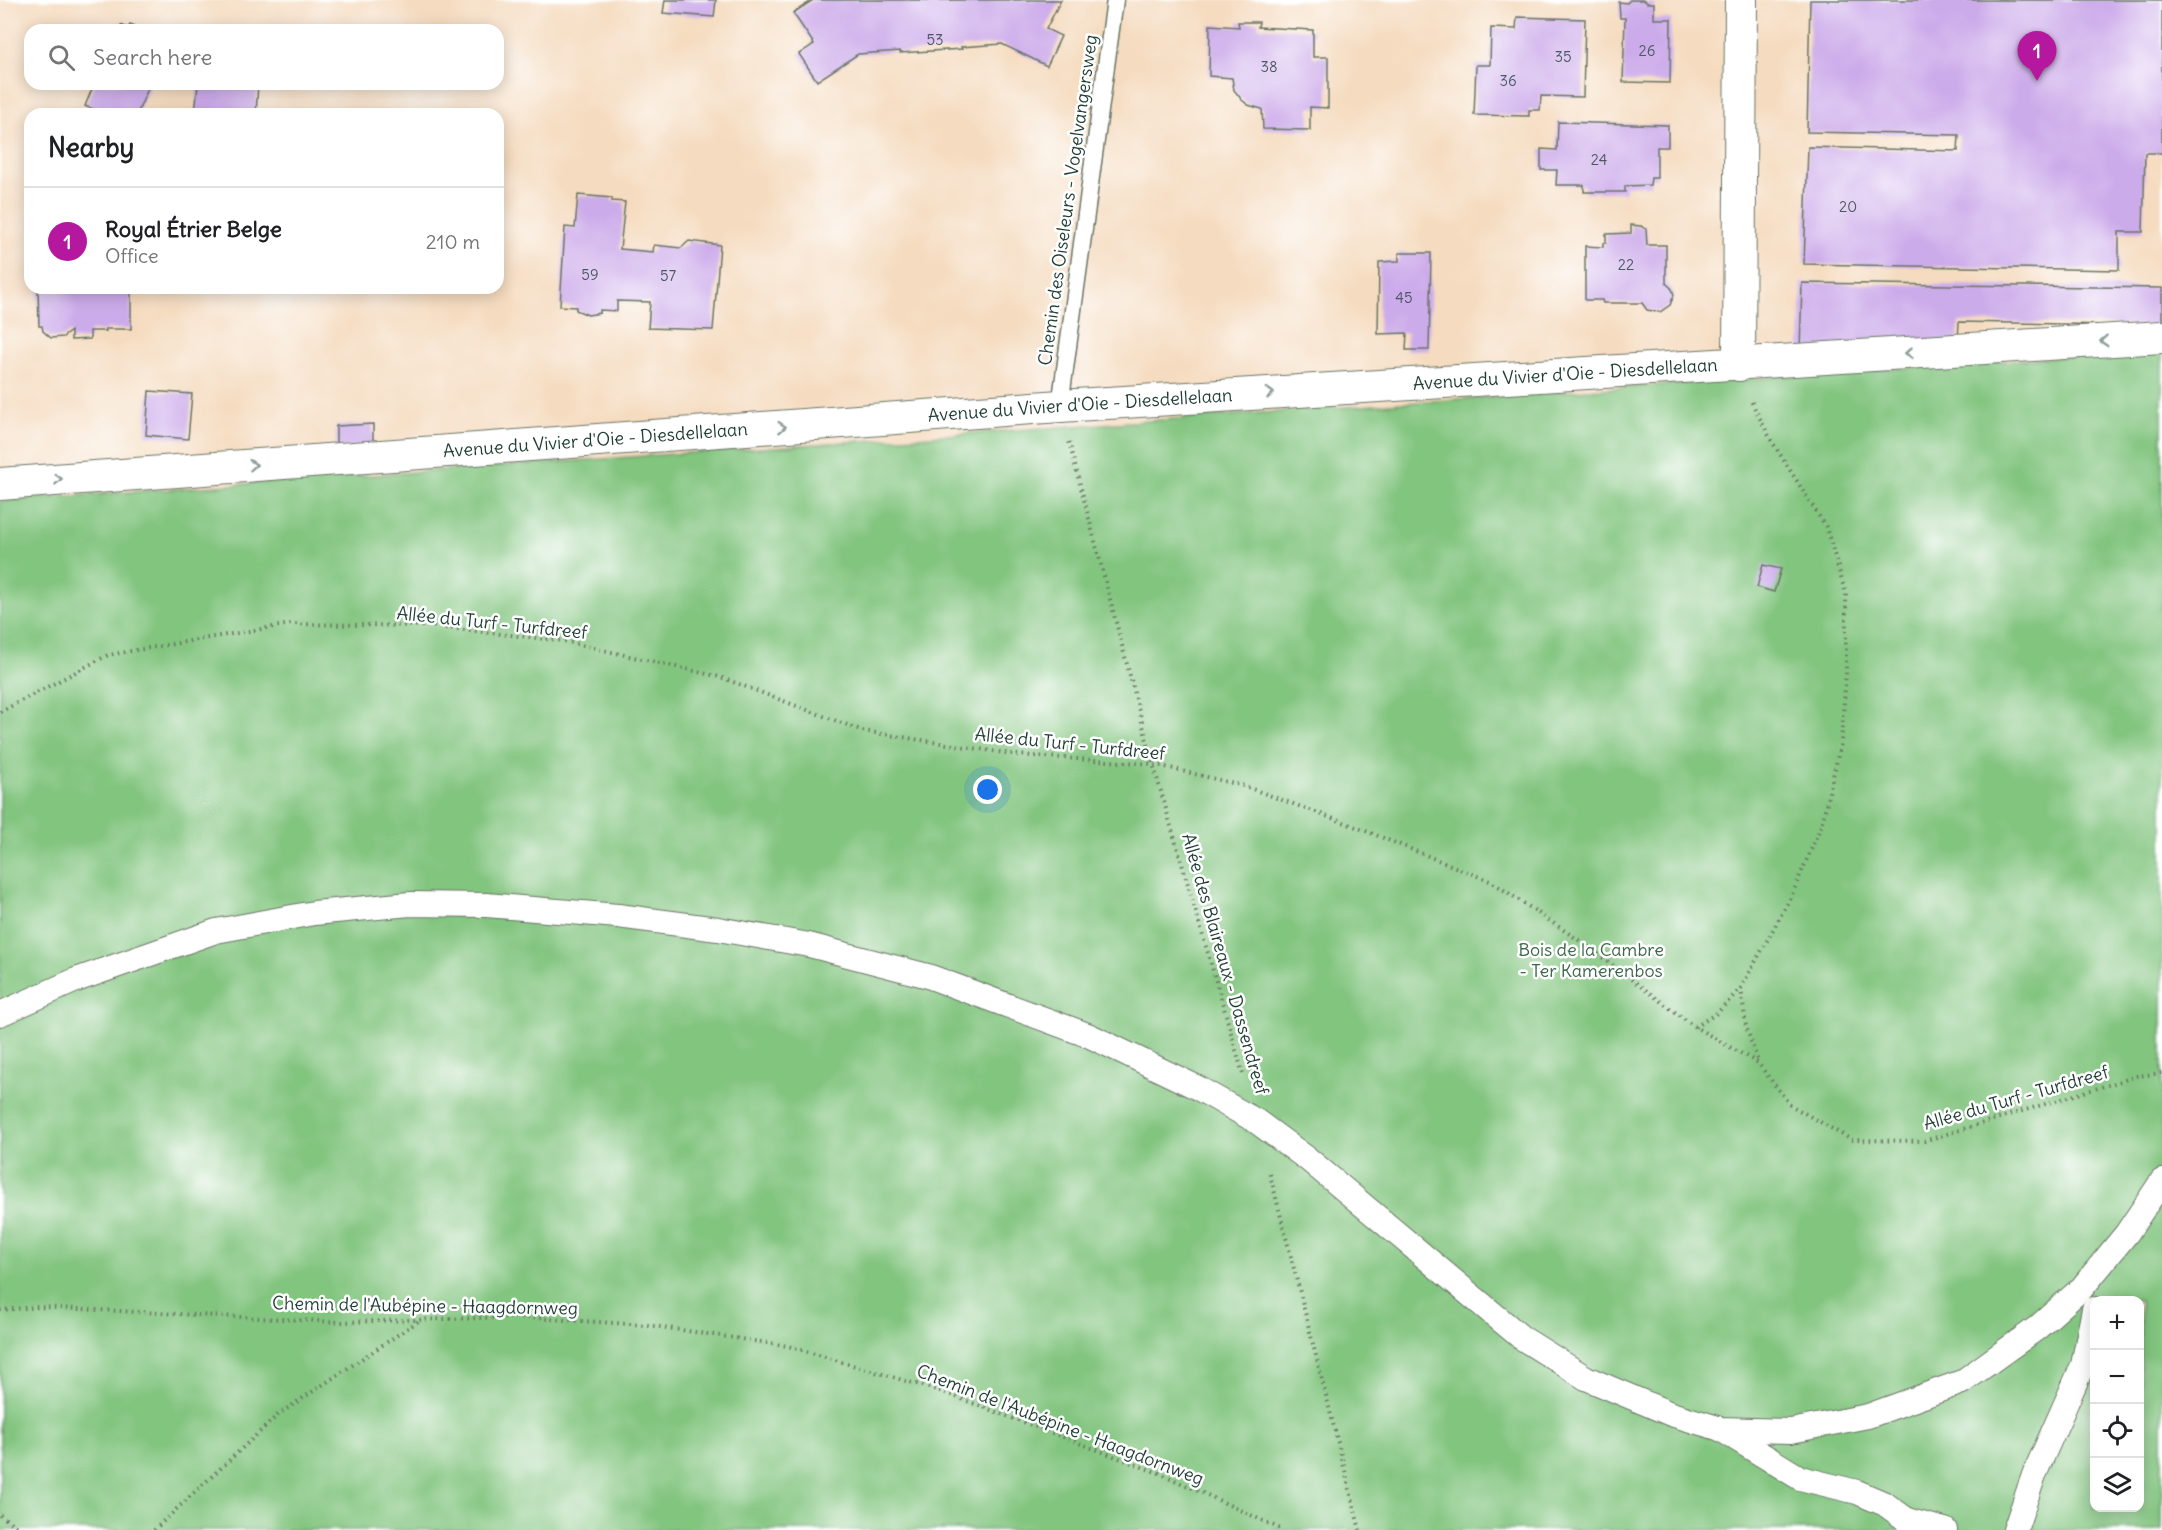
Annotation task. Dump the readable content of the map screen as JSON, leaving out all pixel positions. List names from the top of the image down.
{
  "streets": {
    "street": ["Avenue du Vivier d'Oie - Diesdellelaan"],
    "lane": ["Chemin des Oiseleurs - Vogelvangersweg"],
    "path": ["Allée du Turf - Turfdreef", "Allée des Blaireaux - Dassendreef", "Chemin de l'Aubépine - Haagdornweg"]
  },
  "crossings": [
    ["Chemin des Oiseleurs - Vogelvangersweg", "Avenue du Vivier d'Oie - Diesdellelaan"],
    ["Chemin des Oiseleurs - Vogelvangersweg", "Allée des Blaireaux - Dassendreef"],
    ["Avenue du Vivier d'Oie - Diesdellelaan", "Allée des Blaireaux - Dassendreef"],
    ["Allée du Turf - Turfdreef", "Allée des Blaireaux - Dassendreef"]
  ],
  "parks": ["Bois de la Cambre - Ter Kamerenbos"],
  "house_numbers": [
    "53",
    "26",
    "35",
    "38",
    "36",
    "24",
    "20",
    "22",
    "59",
    "57",
    "45"
  ],
  "page": {
    "search": "Search here",
    "pins": "1",
    "heading": "Nearby",
    "list": [
      {
        "mark": "1",
        "name": "Royal Étrier Belge",
        "note": "Office",
        "value": "210 m"
      }
    ],
    "map_buttons": ["+", "−"]
  }
}
